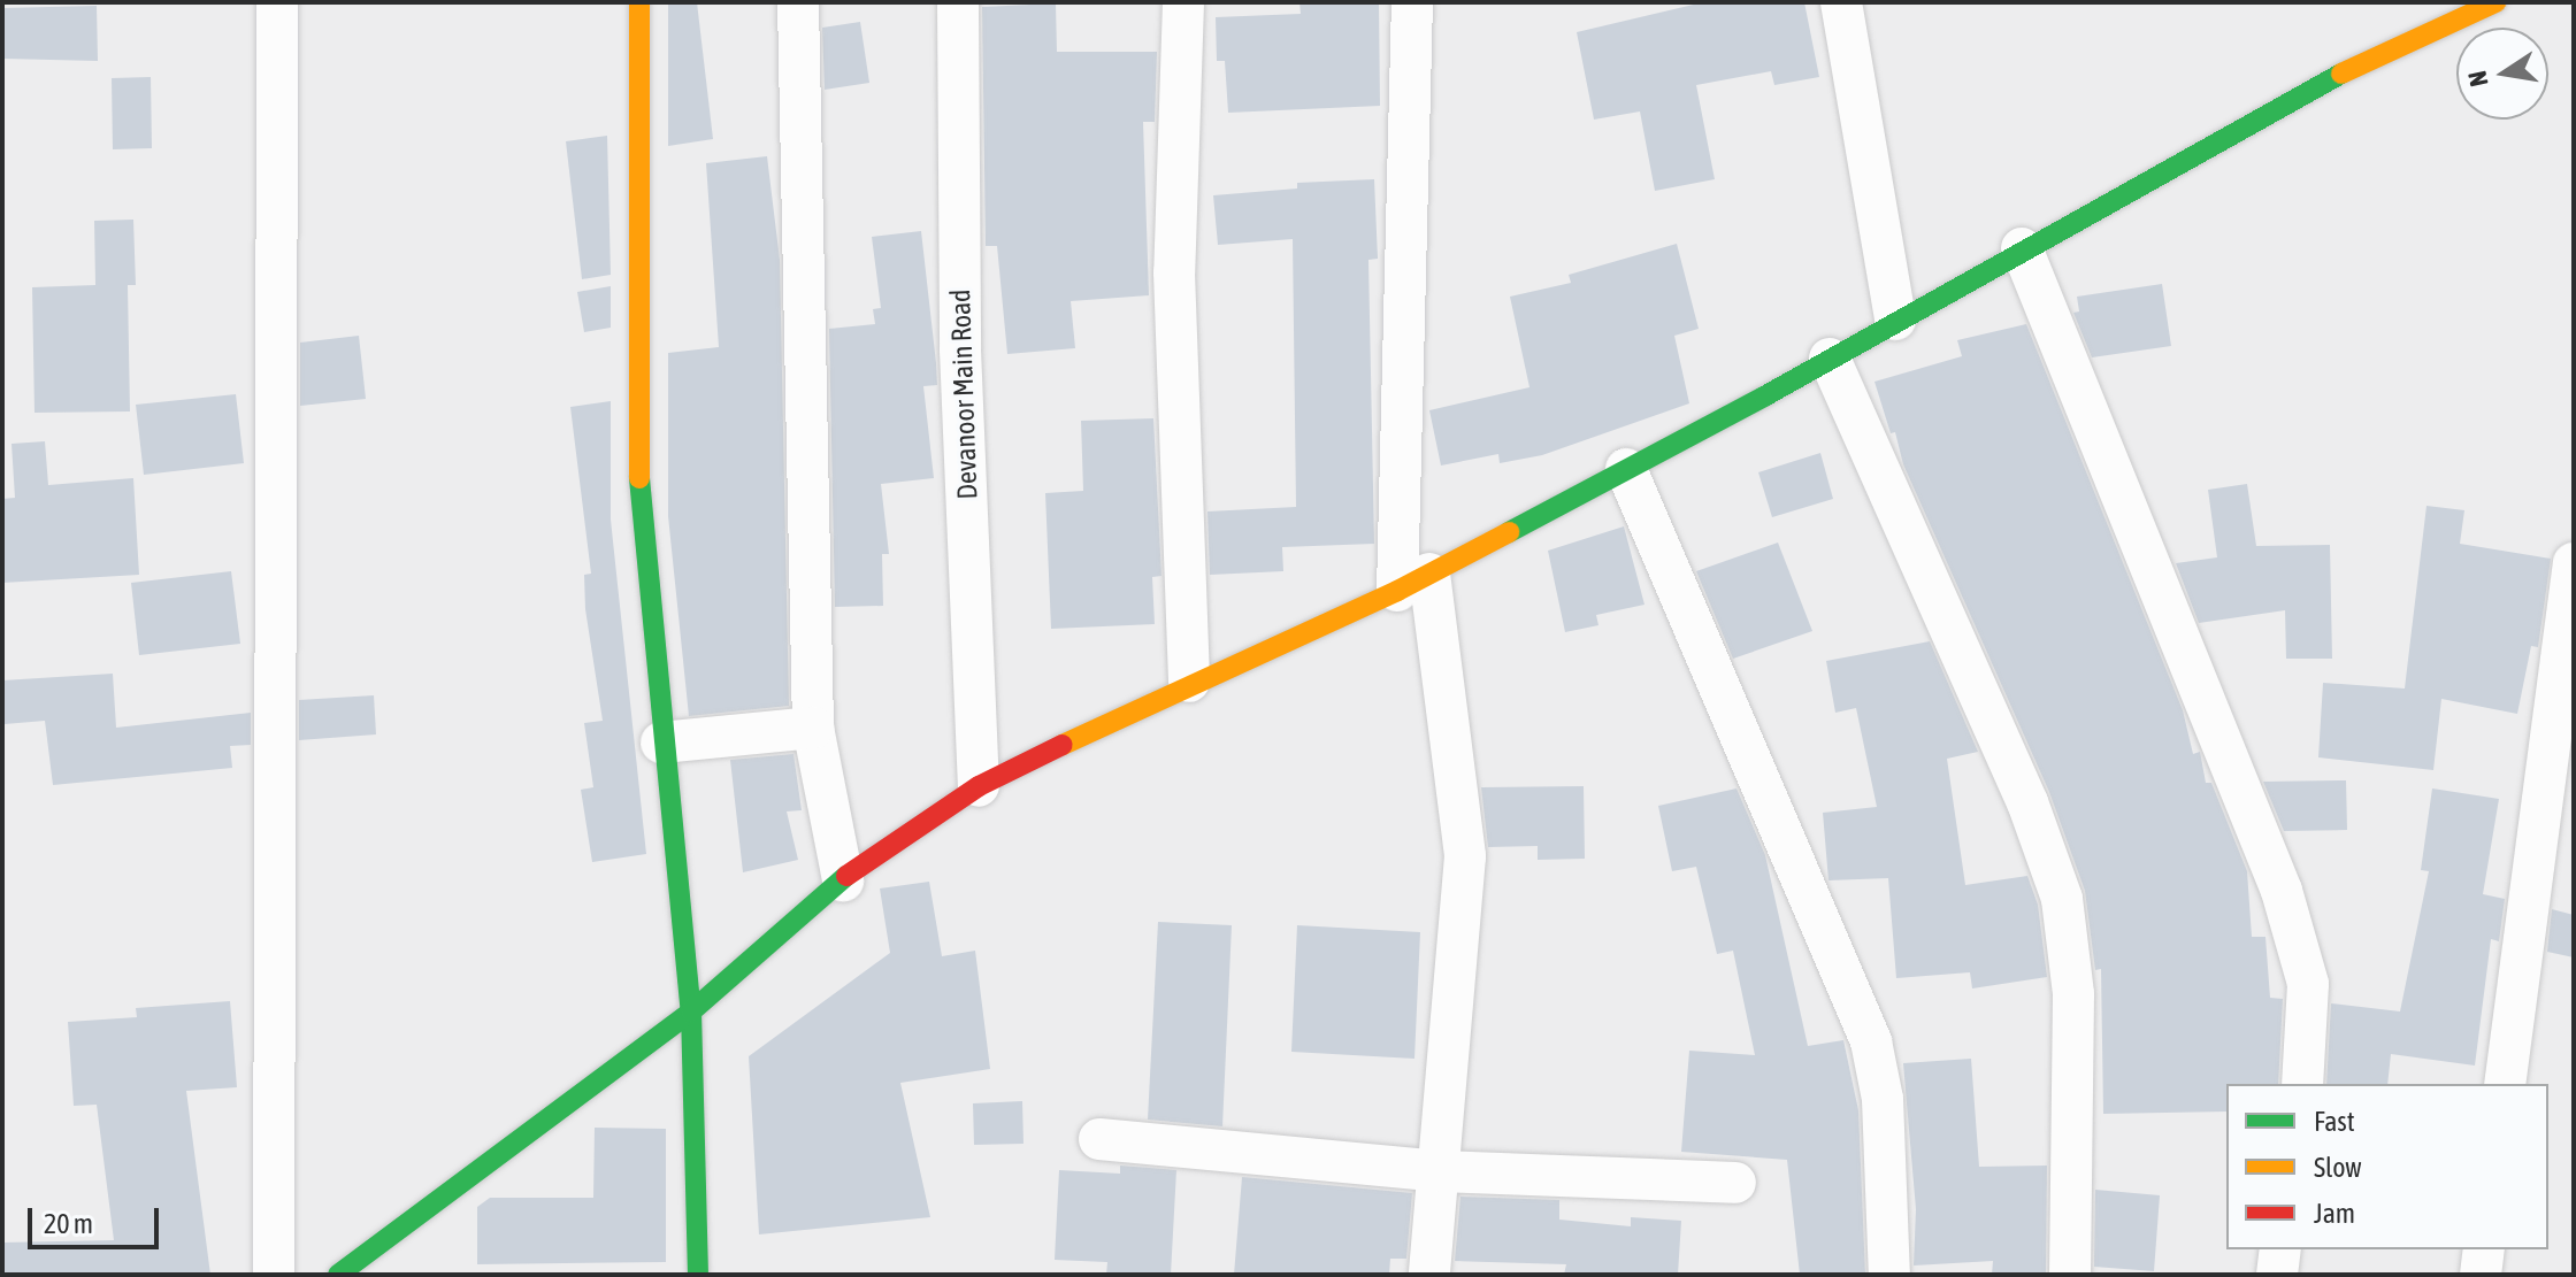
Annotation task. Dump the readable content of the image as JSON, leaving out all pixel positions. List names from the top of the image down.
{
  "streets": {
    "street": ["Devanoor Main Road"]
  },
  "legend": ["Fast", "Slow", "Jam"],
  "scale_bar": "20 m",
  "north": "left"
}
